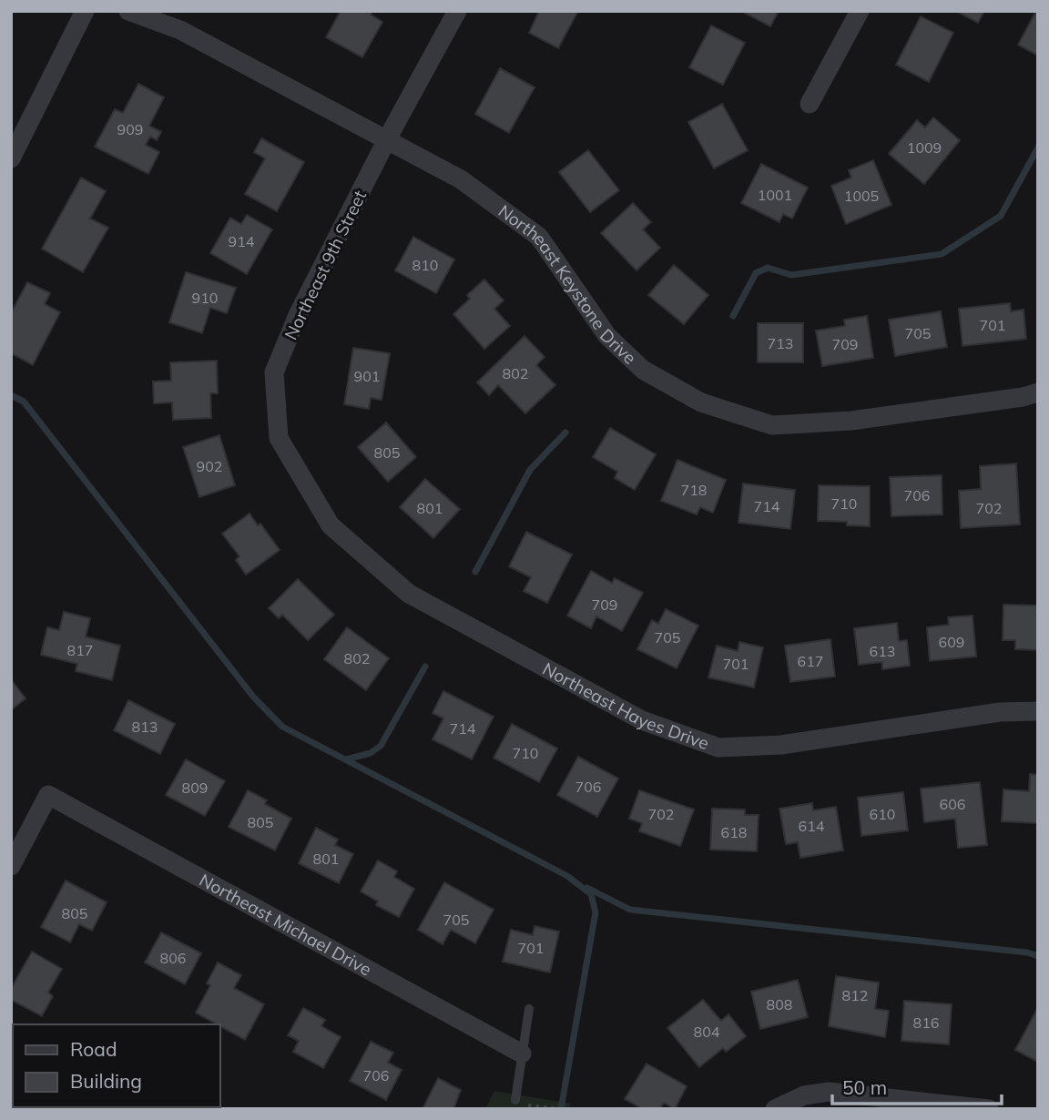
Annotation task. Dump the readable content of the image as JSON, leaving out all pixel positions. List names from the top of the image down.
{
  "streets": {
    "street": [
      "Northeast 9th Street",
      "Northeast Keystone Drive",
      "Northeast Hayes Drive",
      "Northeast Michael Drive"
    ]
  },
  "crossings": [
    ["Northeast 9th Street", "Northeast Keystone Drive"],
    ["Northeast 9th Street", "Northeast Hayes Drive"]
  ],
  "house_numbers": [
    "909",
    "1009",
    "1001",
    "1005",
    "914",
    "810",
    "910",
    "701",
    "705",
    "713",
    "709",
    "802",
    "901",
    "805",
    "902",
    "718",
    "706",
    "710",
    "714",
    "801",
    "702",
    "709",
    "705",
    "609",
    "817",
    "613",
    "802",
    "617",
    "701",
    "813",
    "714",
    "710",
    "706",
    "809",
    "606",
    "702",
    "610",
    "805",
    "614",
    "618",
    "801",
    "805",
    "705",
    "701",
    "806",
    "812",
    "808",
    "816",
    "804",
    "706"
  ],
  "legend": ["Road", "Building"],
  "scale_bar": "50 m"
}
